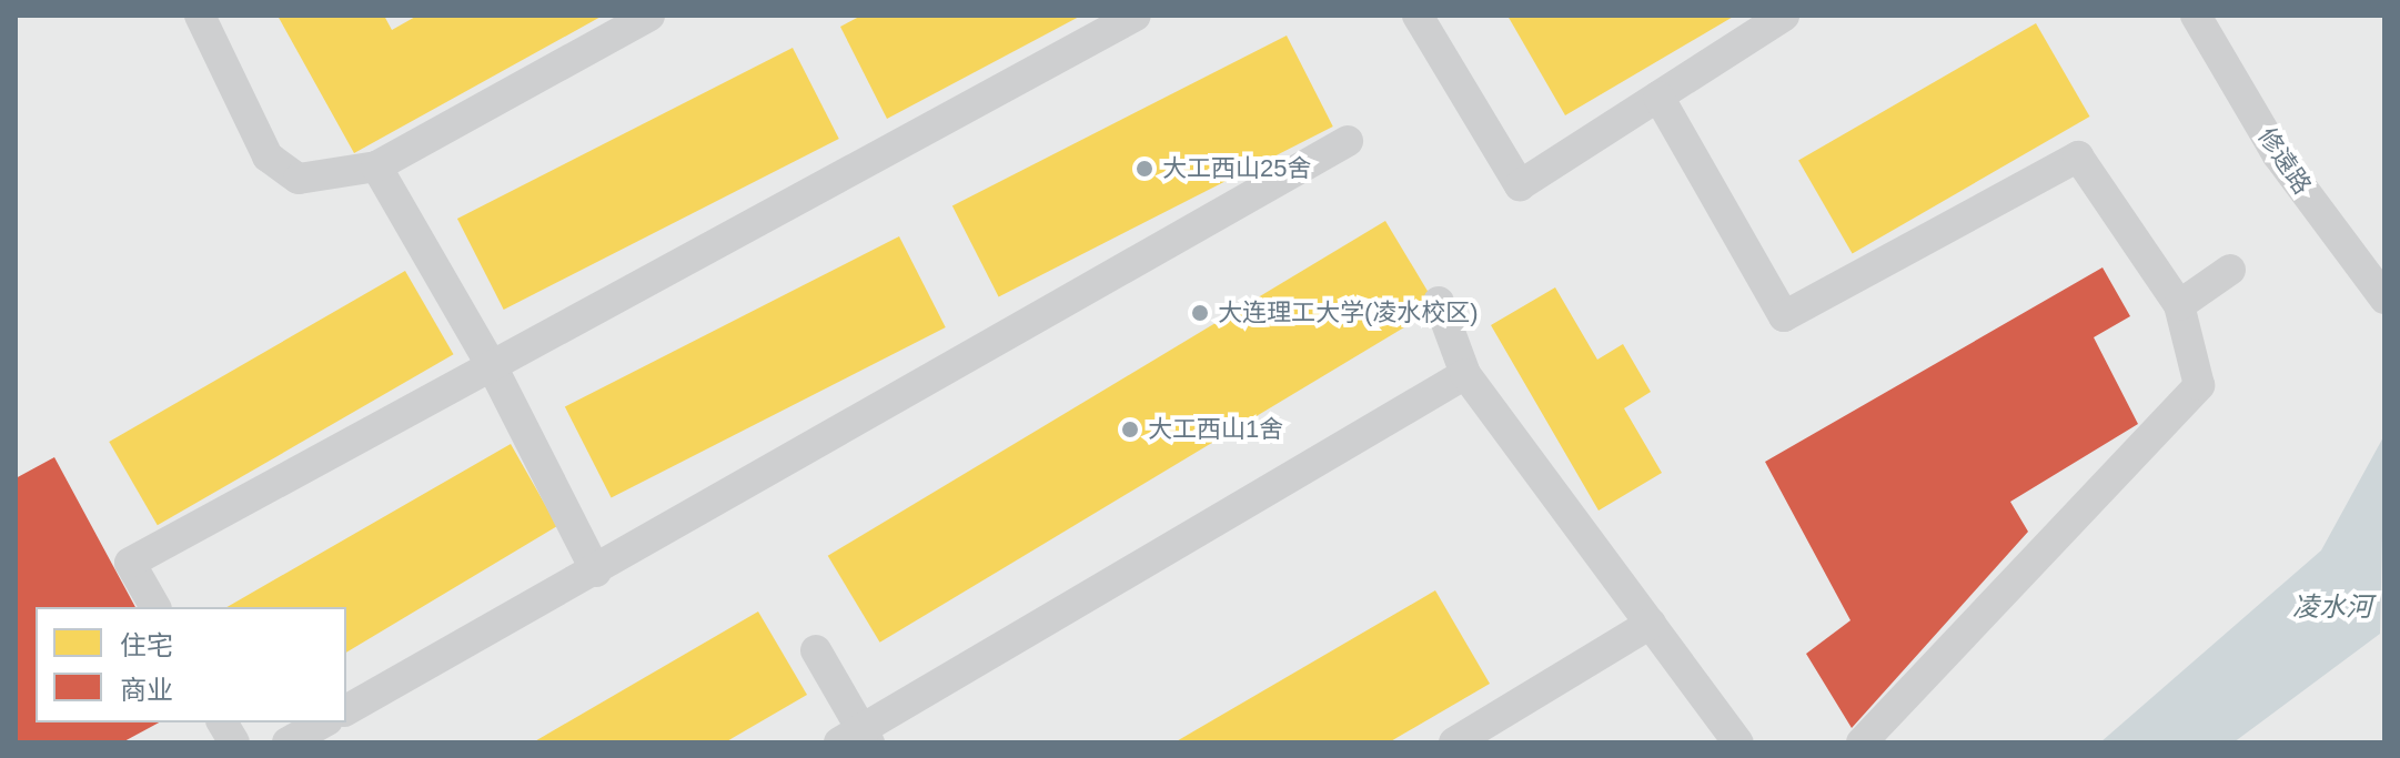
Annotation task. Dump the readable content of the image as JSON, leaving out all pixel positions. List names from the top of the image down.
{
  "streets": {
    "street": ["修遠路"]
  },
  "water": ["凌水河"],
  "places": ["大工西山25舍", "大连理工大学(凌水校区)", "大工西山1舍"],
  "legend": ["住宅", "商业"]
}
